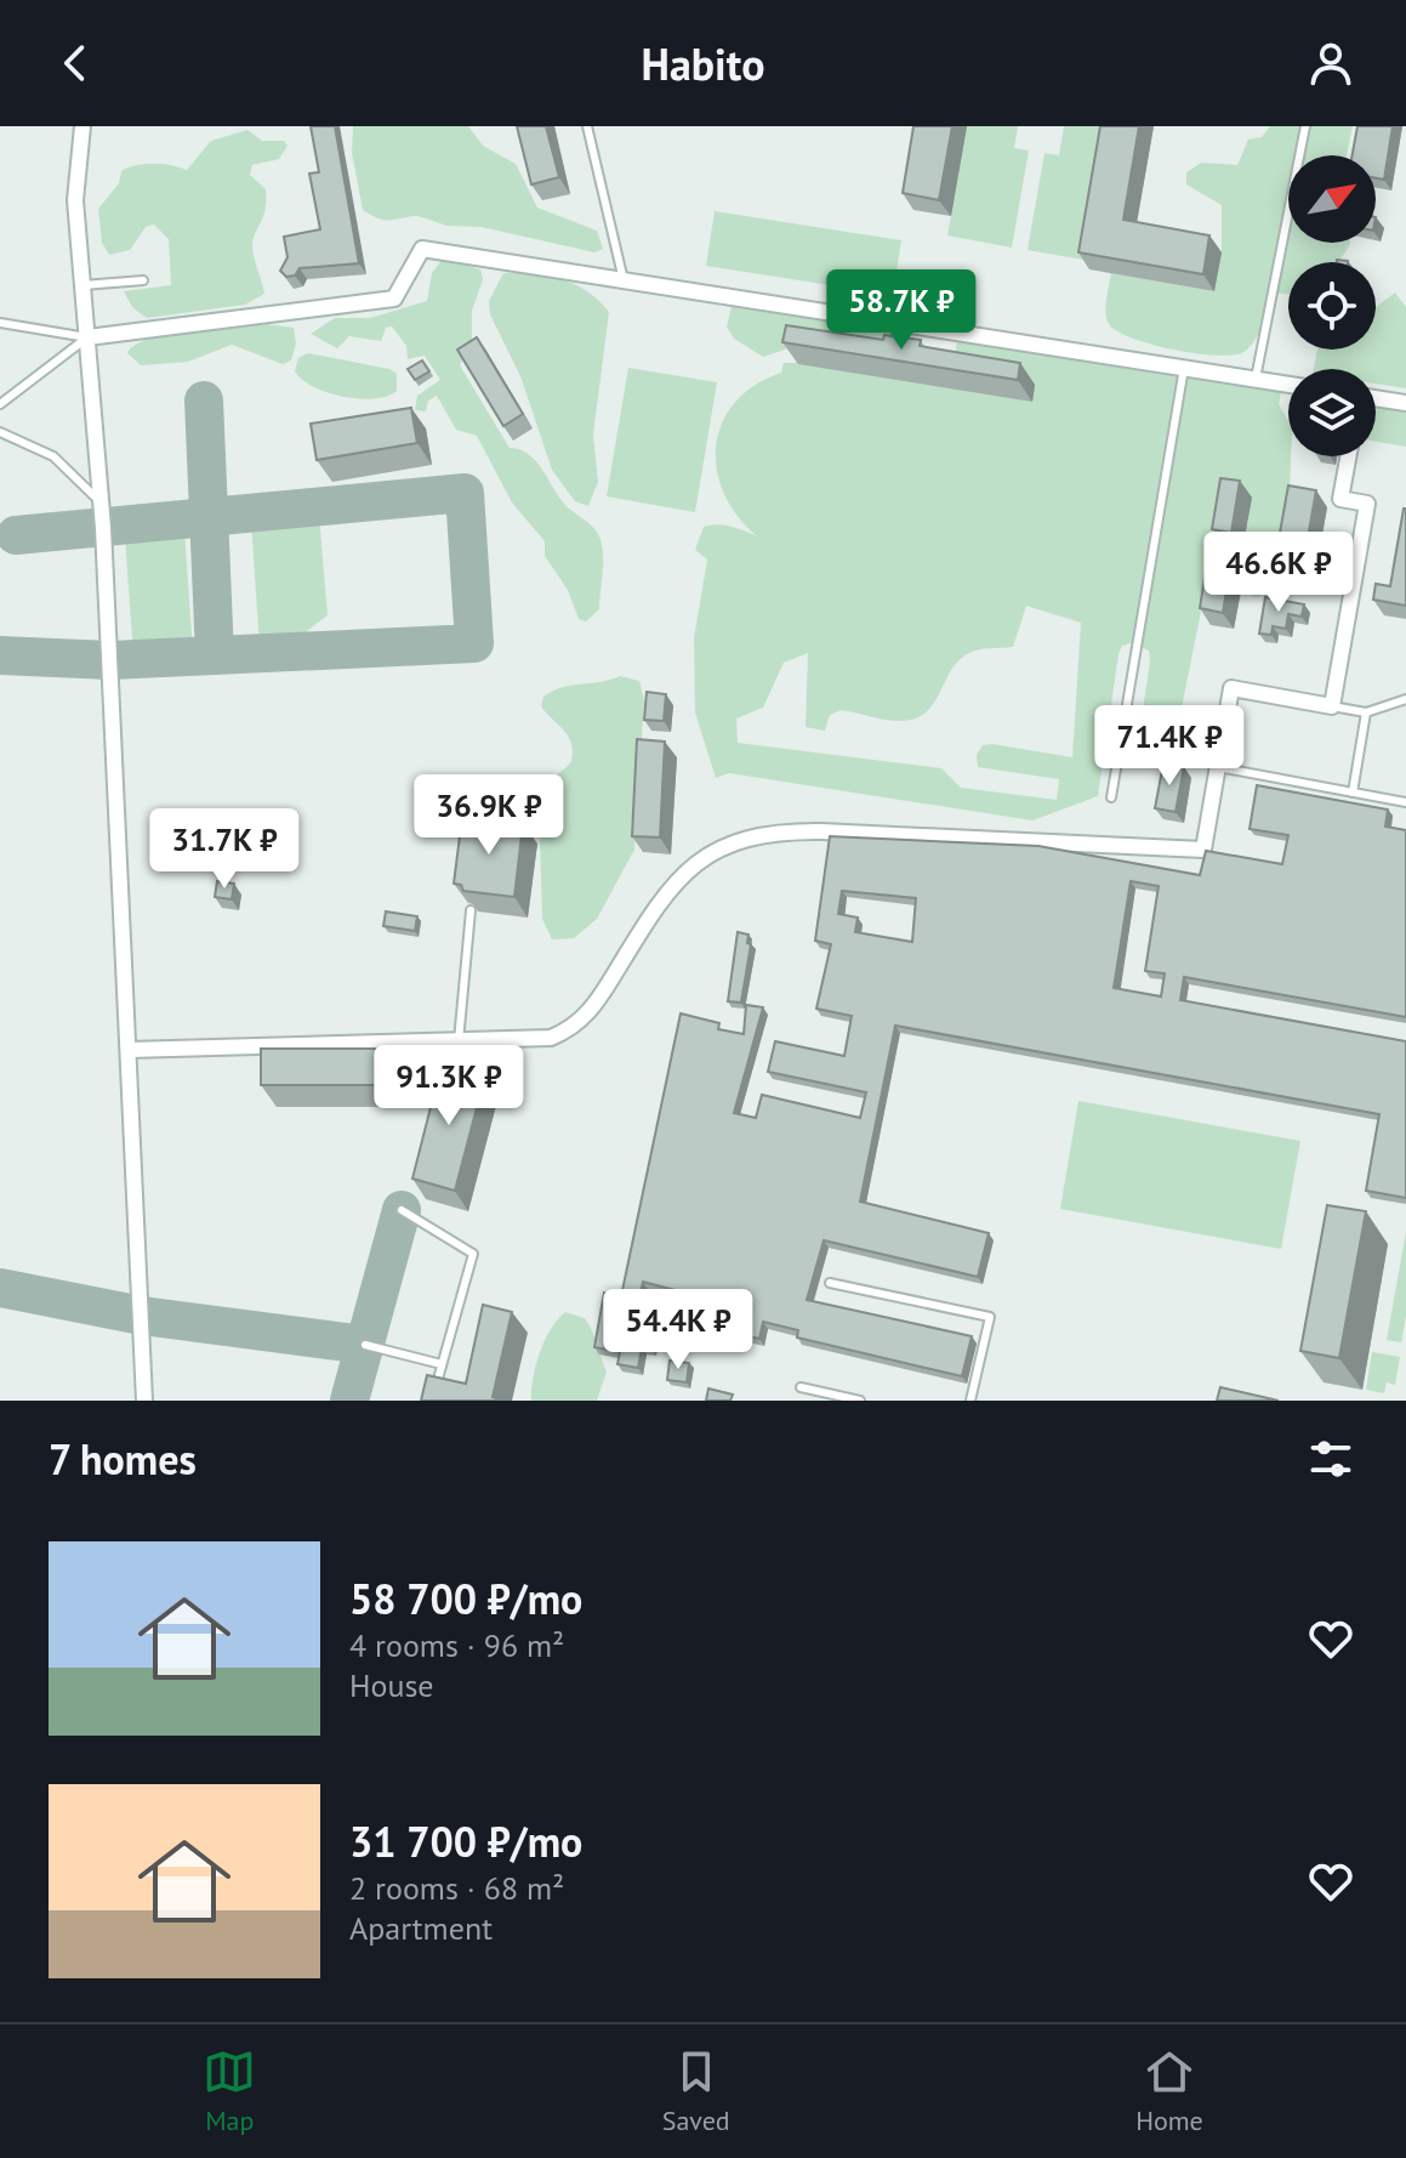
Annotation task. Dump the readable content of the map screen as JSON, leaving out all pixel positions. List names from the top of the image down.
{
  "north": "top right",
  "page": {
    "header": "Habito",
    "price": [
      "58.7K ₽",
      "46.6K ₽",
      "71.4K ₽",
      "36.9K ₽",
      "31.7K ₽",
      "91.3K ₽",
      "54.4K ₽"
    ],
    "heading": "7 homes",
    "list": [
      {
        "name": "58 700 ₽/mo",
        "note": "4 rooms · 96 m² · House"
      },
      {
        "name": "31 700 ₽/mo",
        "note": "2 rooms · 68 m² · Apartment"
      }
    ],
    "tabs": ["Map", "Saved", "Home"]
  }
}
